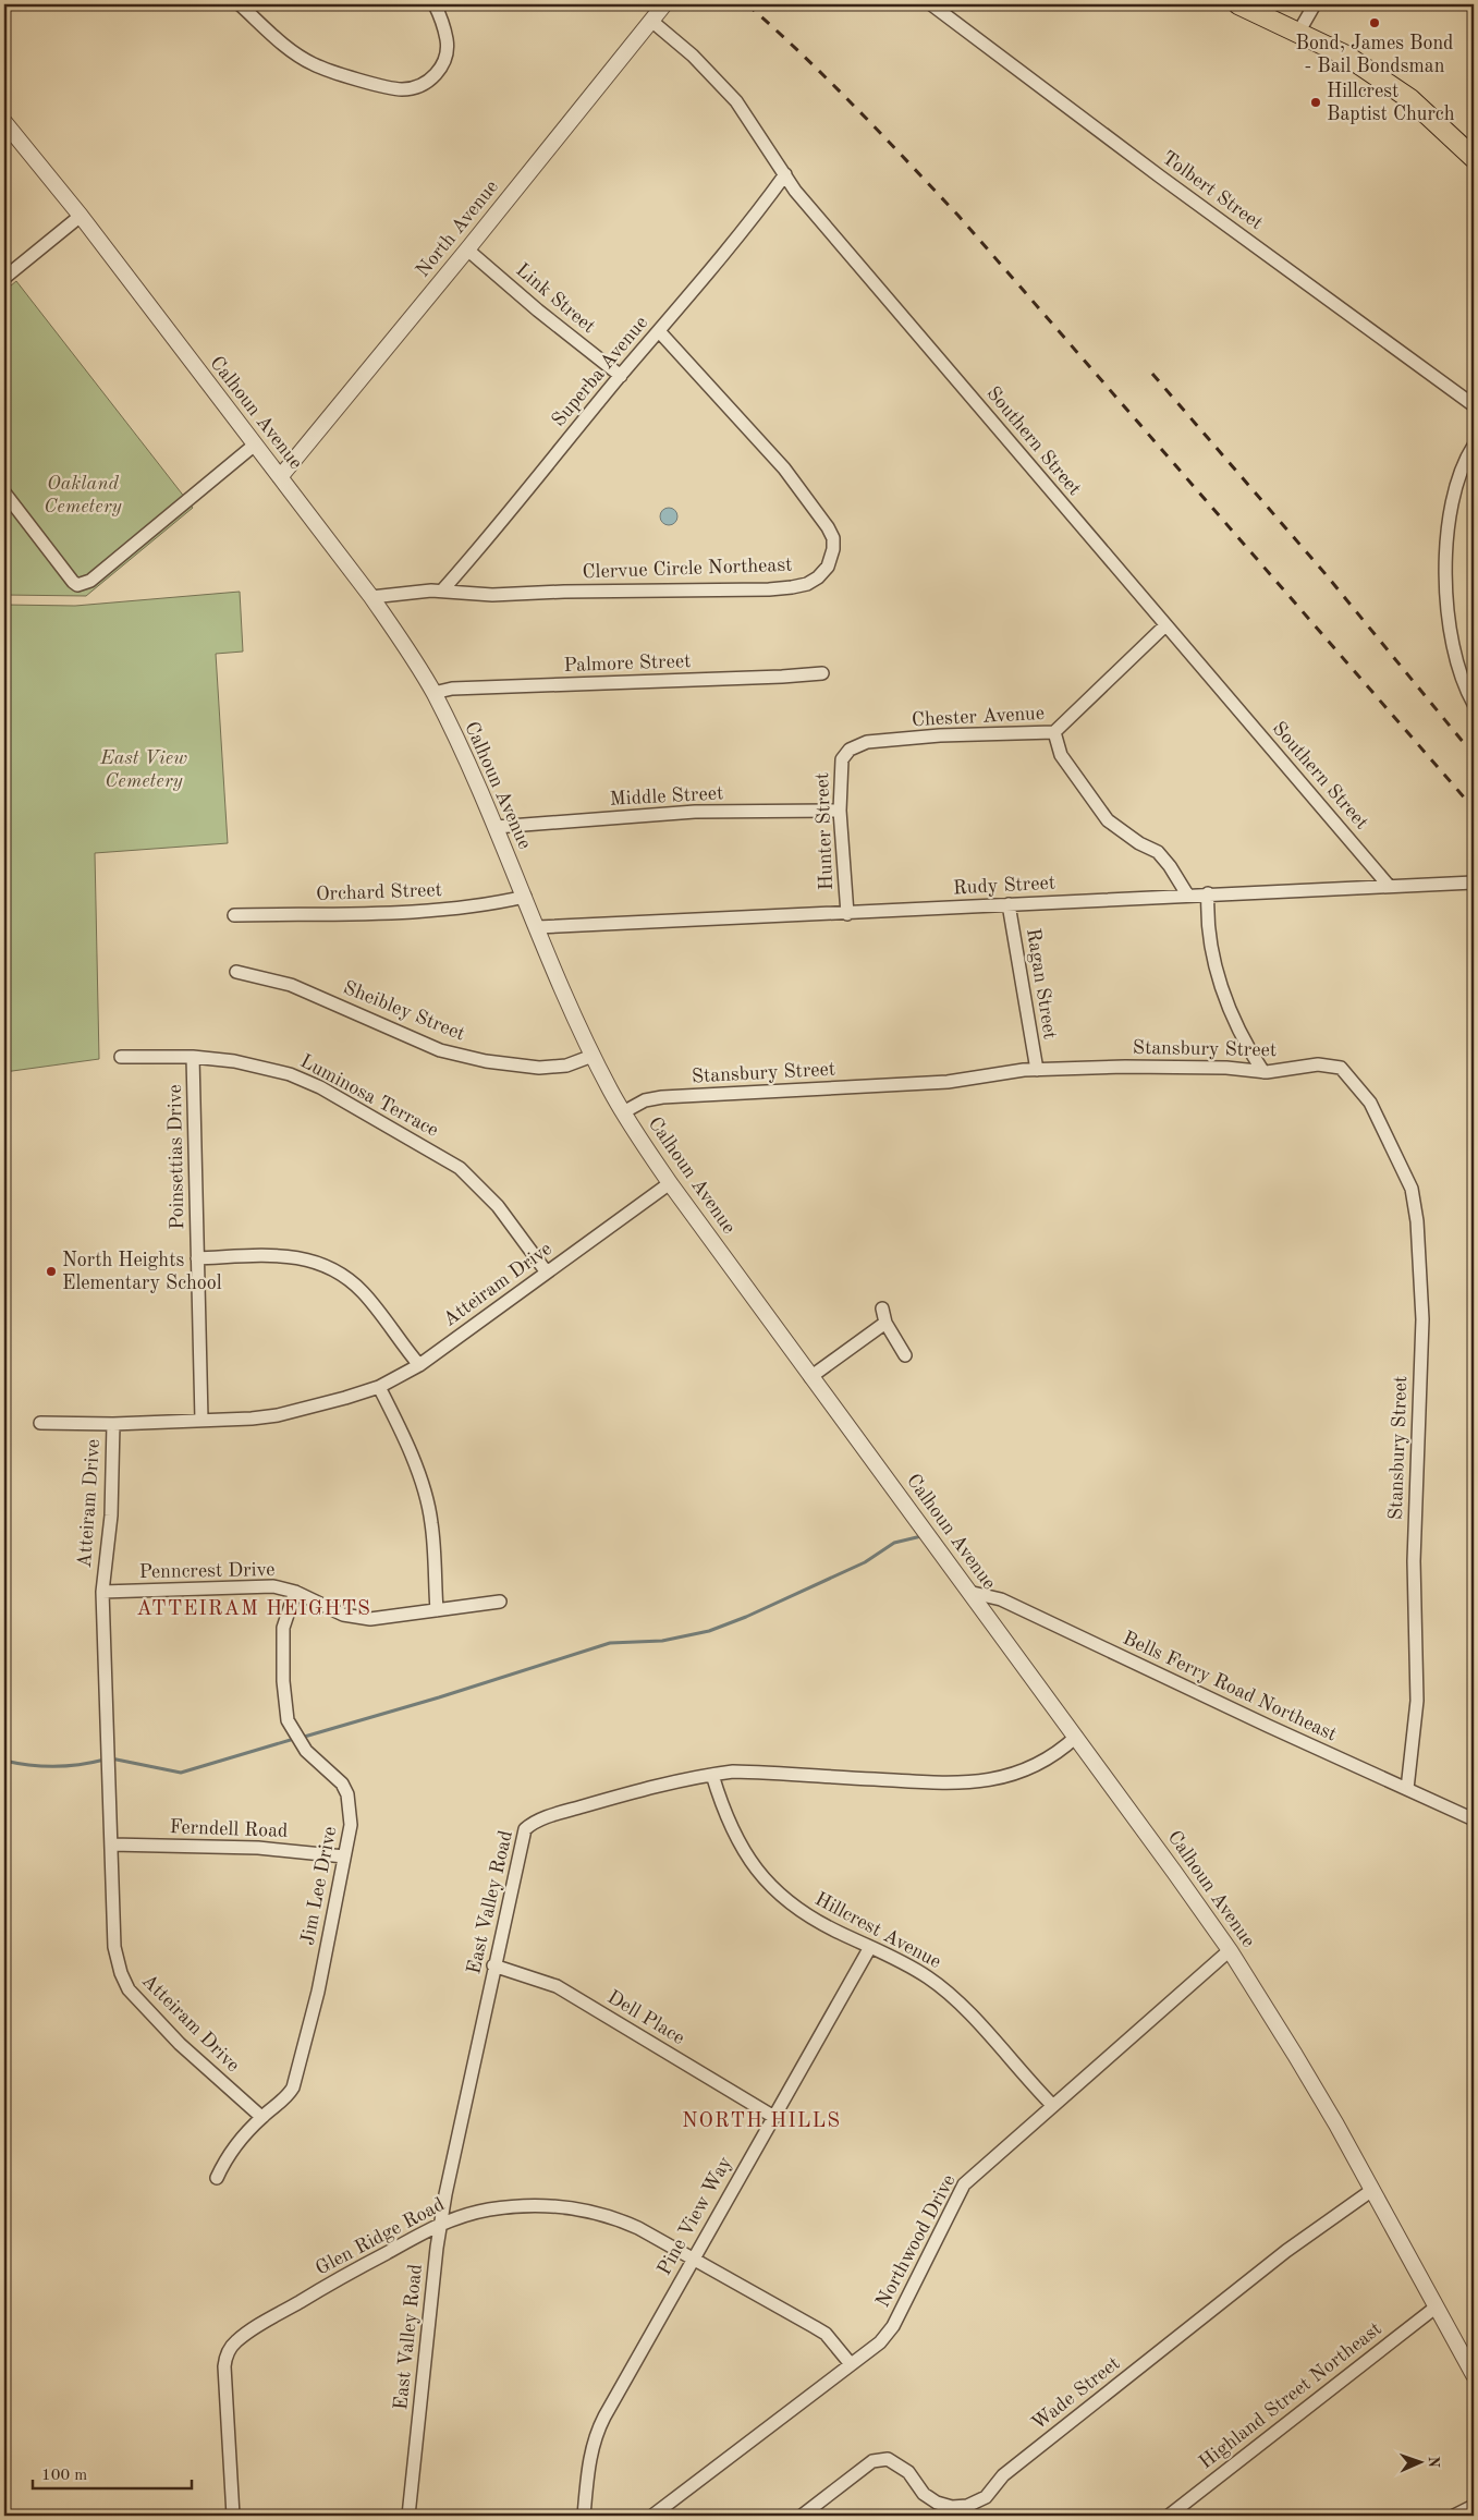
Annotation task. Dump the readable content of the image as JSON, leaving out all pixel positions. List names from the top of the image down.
{
  "streets": {
    "street": [
      "Tolbert Street",
      "North Avenue",
      "Link Street",
      "Superba Avenue",
      "Calhoun Avenue",
      "Southern Street",
      "Clervue Circle Northeast",
      "Palmore Street",
      "Chester Avenue",
      "Middle Street",
      "Hunter Street",
      "Rudy Street",
      "Orchard Street",
      "Ragan Street",
      "Sheibley Street",
      "Stansbury Street",
      "Luminosa Terrace",
      "Poinsettias Drive",
      "Atteiram Drive",
      "Penncrest Drive",
      "Bells Ferry Road Northeast",
      "Ferndell Road",
      "Jim Lee Drive",
      "East Valley Road",
      "Hillcrest Avenue",
      "Dell Place",
      "Pine View Way",
      "Glen Ridge Road",
      "Northwood Drive",
      "Wade Street",
      "Highland Street Northeast"
    ]
  },
  "crossings": [
    ["North Avenue", "Link Street"],
    ["North Avenue", "Calhoun Avenue"],
    ["North Avenue", "Southern Street"],
    ["Link Street", "Superba Avenue"],
    ["Superba Avenue", "Southern Street"],
    ["Superba Avenue", "Clervue Circle Northeast"],
    ["Calhoun Avenue", "Clervue Circle Northeast"],
    ["Calhoun Avenue", "Palmore Street"],
    ["Calhoun Avenue", "Middle Street"],
    ["Calhoun Avenue", "Rudy Street"],
    ["Calhoun Avenue", "Orchard Street"],
    ["Calhoun Avenue", "Sheibley Street"],
    ["Calhoun Avenue", "Stansbury Street"],
    ["Calhoun Avenue", "Atteiram Drive"],
    ["Calhoun Avenue", "Bells Ferry Road Northeast"],
    ["Calhoun Avenue", "East Valley Road"],
    ["Calhoun Avenue", "Northwood Drive"],
    ["Calhoun Avenue", "Wade Street"],
    ["Calhoun Avenue", "Highland Street Northeast"],
    ["Southern Street", "Chester Avenue"],
    ["Southern Street", "Rudy Street"],
    ["Chester Avenue", "Hunter Street"],
    ["Middle Street", "Hunter Street"],
    ["Hunter Street", "Rudy Street"],
    ["Rudy Street", "Ragan Street"],
    ["Ragan Street", "Stansbury Street"],
    ["Stansbury Street", "Bells Ferry Road Northeast"],
    ["Luminosa Terrace", "Poinsettias Drive"],
    ["Luminosa Terrace", "Atteiram Drive"],
    ["Poinsettias Drive", "Atteiram Drive"],
    ["Atteiram Drive", "Penncrest Drive"],
    ["Atteiram Drive", "Ferndell Road"],
    ["Atteiram Drive", "Jim Lee Drive"],
    ["Penncrest Drive", "Jim Lee Drive"],
    ["Ferndell Road", "Jim Lee Drive"],
    ["East Valley Road", "Hillcrest Avenue"],
    ["East Valley Road", "Dell Place"],
    ["East Valley Road", "Glen Ridge Road"],
    ["Hillcrest Avenue", "Pine View Way"],
    ["Hillcrest Avenue", "Northwood Drive"],
    ["Dell Place", "Pine View Way"],
    ["Pine View Way", "Glen Ridge Road"],
    ["Glen Ridge Road", "Northwood Drive"]
  ],
  "districts": ["ATTEIRAM HEIGHTS", "NORTH HILLS"],
  "parks": ["Oakland Cemetery", "East View Cemetery"],
  "places": ["Bond, James Bond - Bail Bondsman", "Hillcrest Baptist Church", "North Heights Elementary School"],
  "scale_bar": "100 m",
  "north": "right"
}
